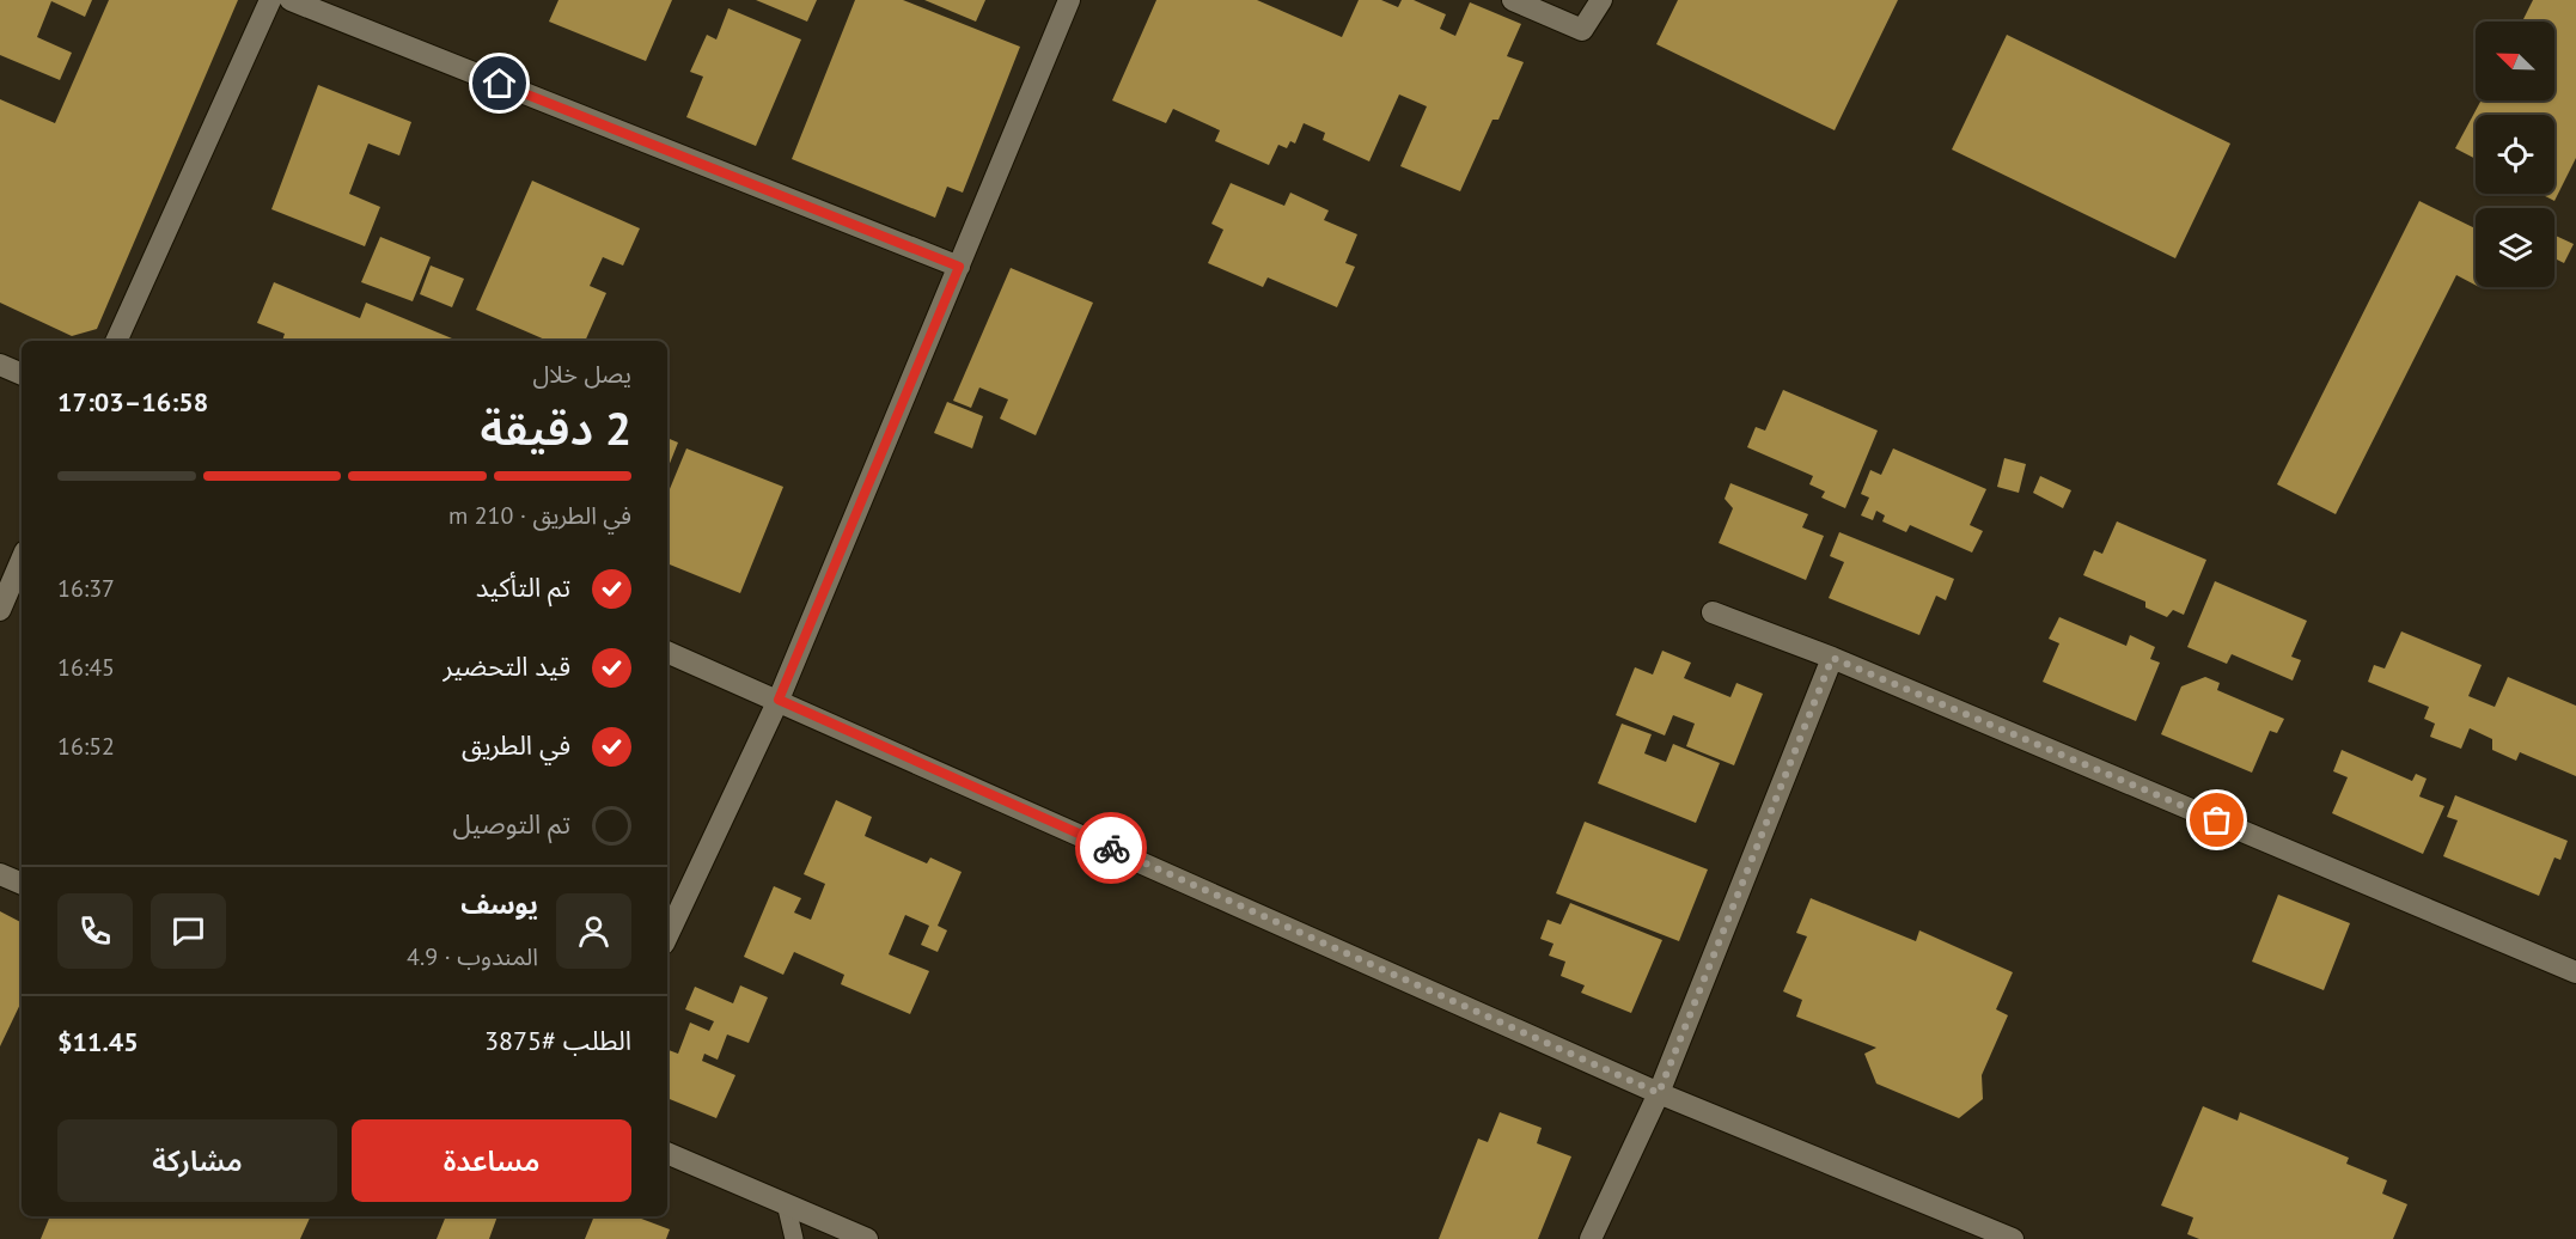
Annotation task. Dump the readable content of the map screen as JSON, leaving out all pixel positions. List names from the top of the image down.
{
  "north": "top left",
  "page": {
    "heading": ["2 دقيقة", "يصل خلال", "16:58–17:03"],
    "panel": [
      "يوسف",
      "المندوب · 4.9",
      "الطلب #3875",
      "$11.45"
    ],
    "bar": "في الطريق · 210 m",
    "list": [
      ["تم التأكيد", "16:37"],
      ["قيد التحضير", "16:45"],
      ["في الطريق", "16:52"],
      "تم التوصيل"
    ],
    "buttons": ["مساعدة", "مشاركة"]
  }
}
